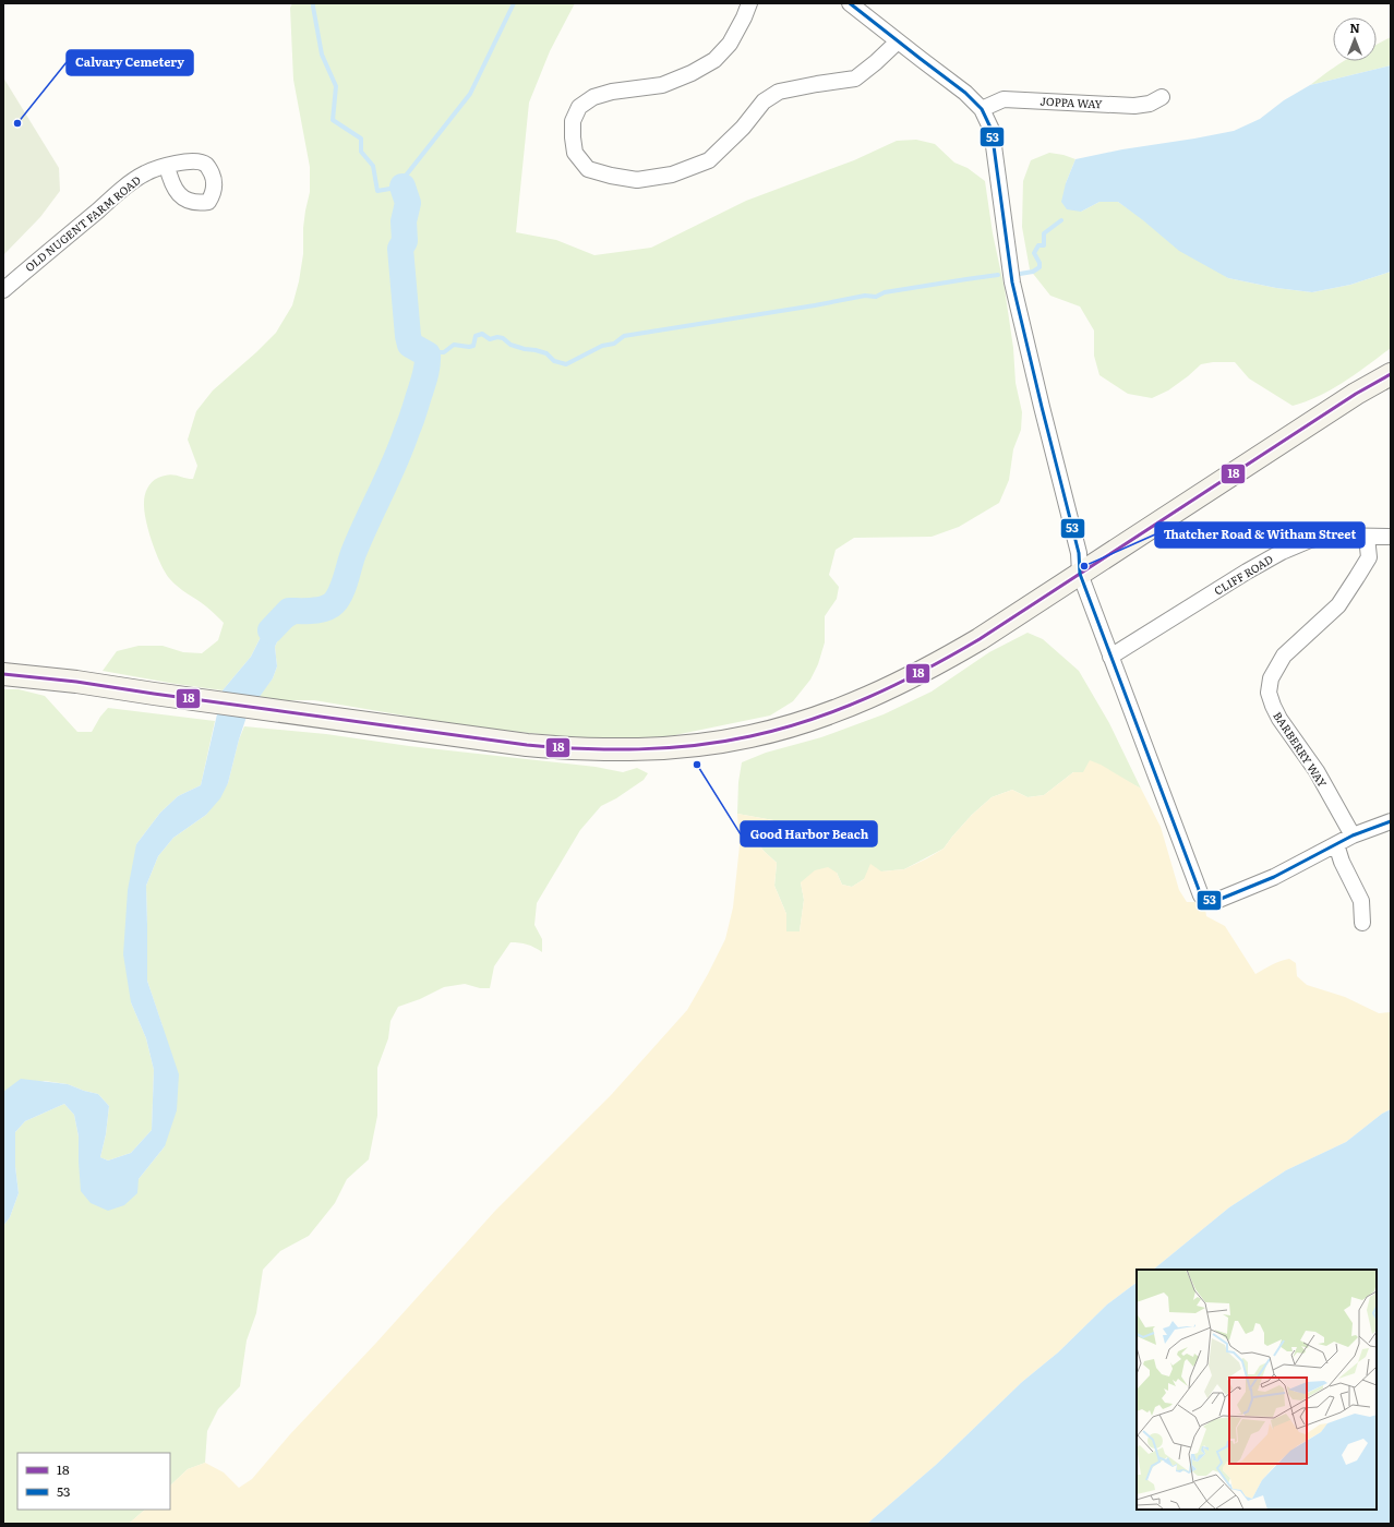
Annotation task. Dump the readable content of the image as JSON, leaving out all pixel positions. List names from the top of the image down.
{
  "streets": {
    "street": [
      "JOPPA WAY",
      "OLD NUGENT FARM ROAD",
      "CLIFF ROAD",
      "BARBERRY WAY"
    ]
  },
  "crossings": [
    ["CLIFF ROAD", "BARBERRY WAY"]
  ],
  "places": ["Calvary Cemetery", "Thatcher Road & Witham Street", "Good Harbor Beach"],
  "lines": ["transit line 53", "transit line 18"],
  "legend": ["18", "53"],
  "north": "top"
}
